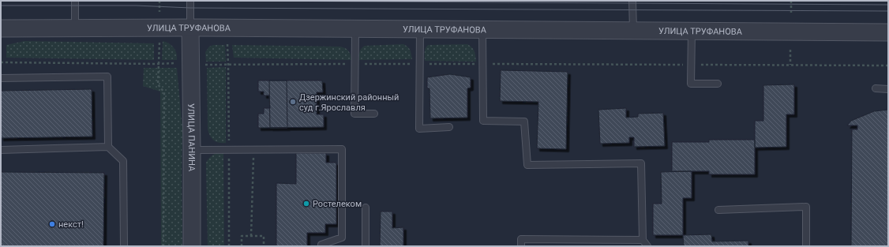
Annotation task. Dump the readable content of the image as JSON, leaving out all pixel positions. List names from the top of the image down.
{
  "streets": {
    "street": ["УЛИЦА ТРУФАНОВА", "УЛИЦА ПАНИНА"]
  },
  "crossings": [
    ["УЛИЦА ТРУФАНОВА", "УЛИЦА ПАНИНА"]
  ],
  "places": ["Дзержинский районный суд г.Ярославля", "Ростелеком", "некст!"]
}
